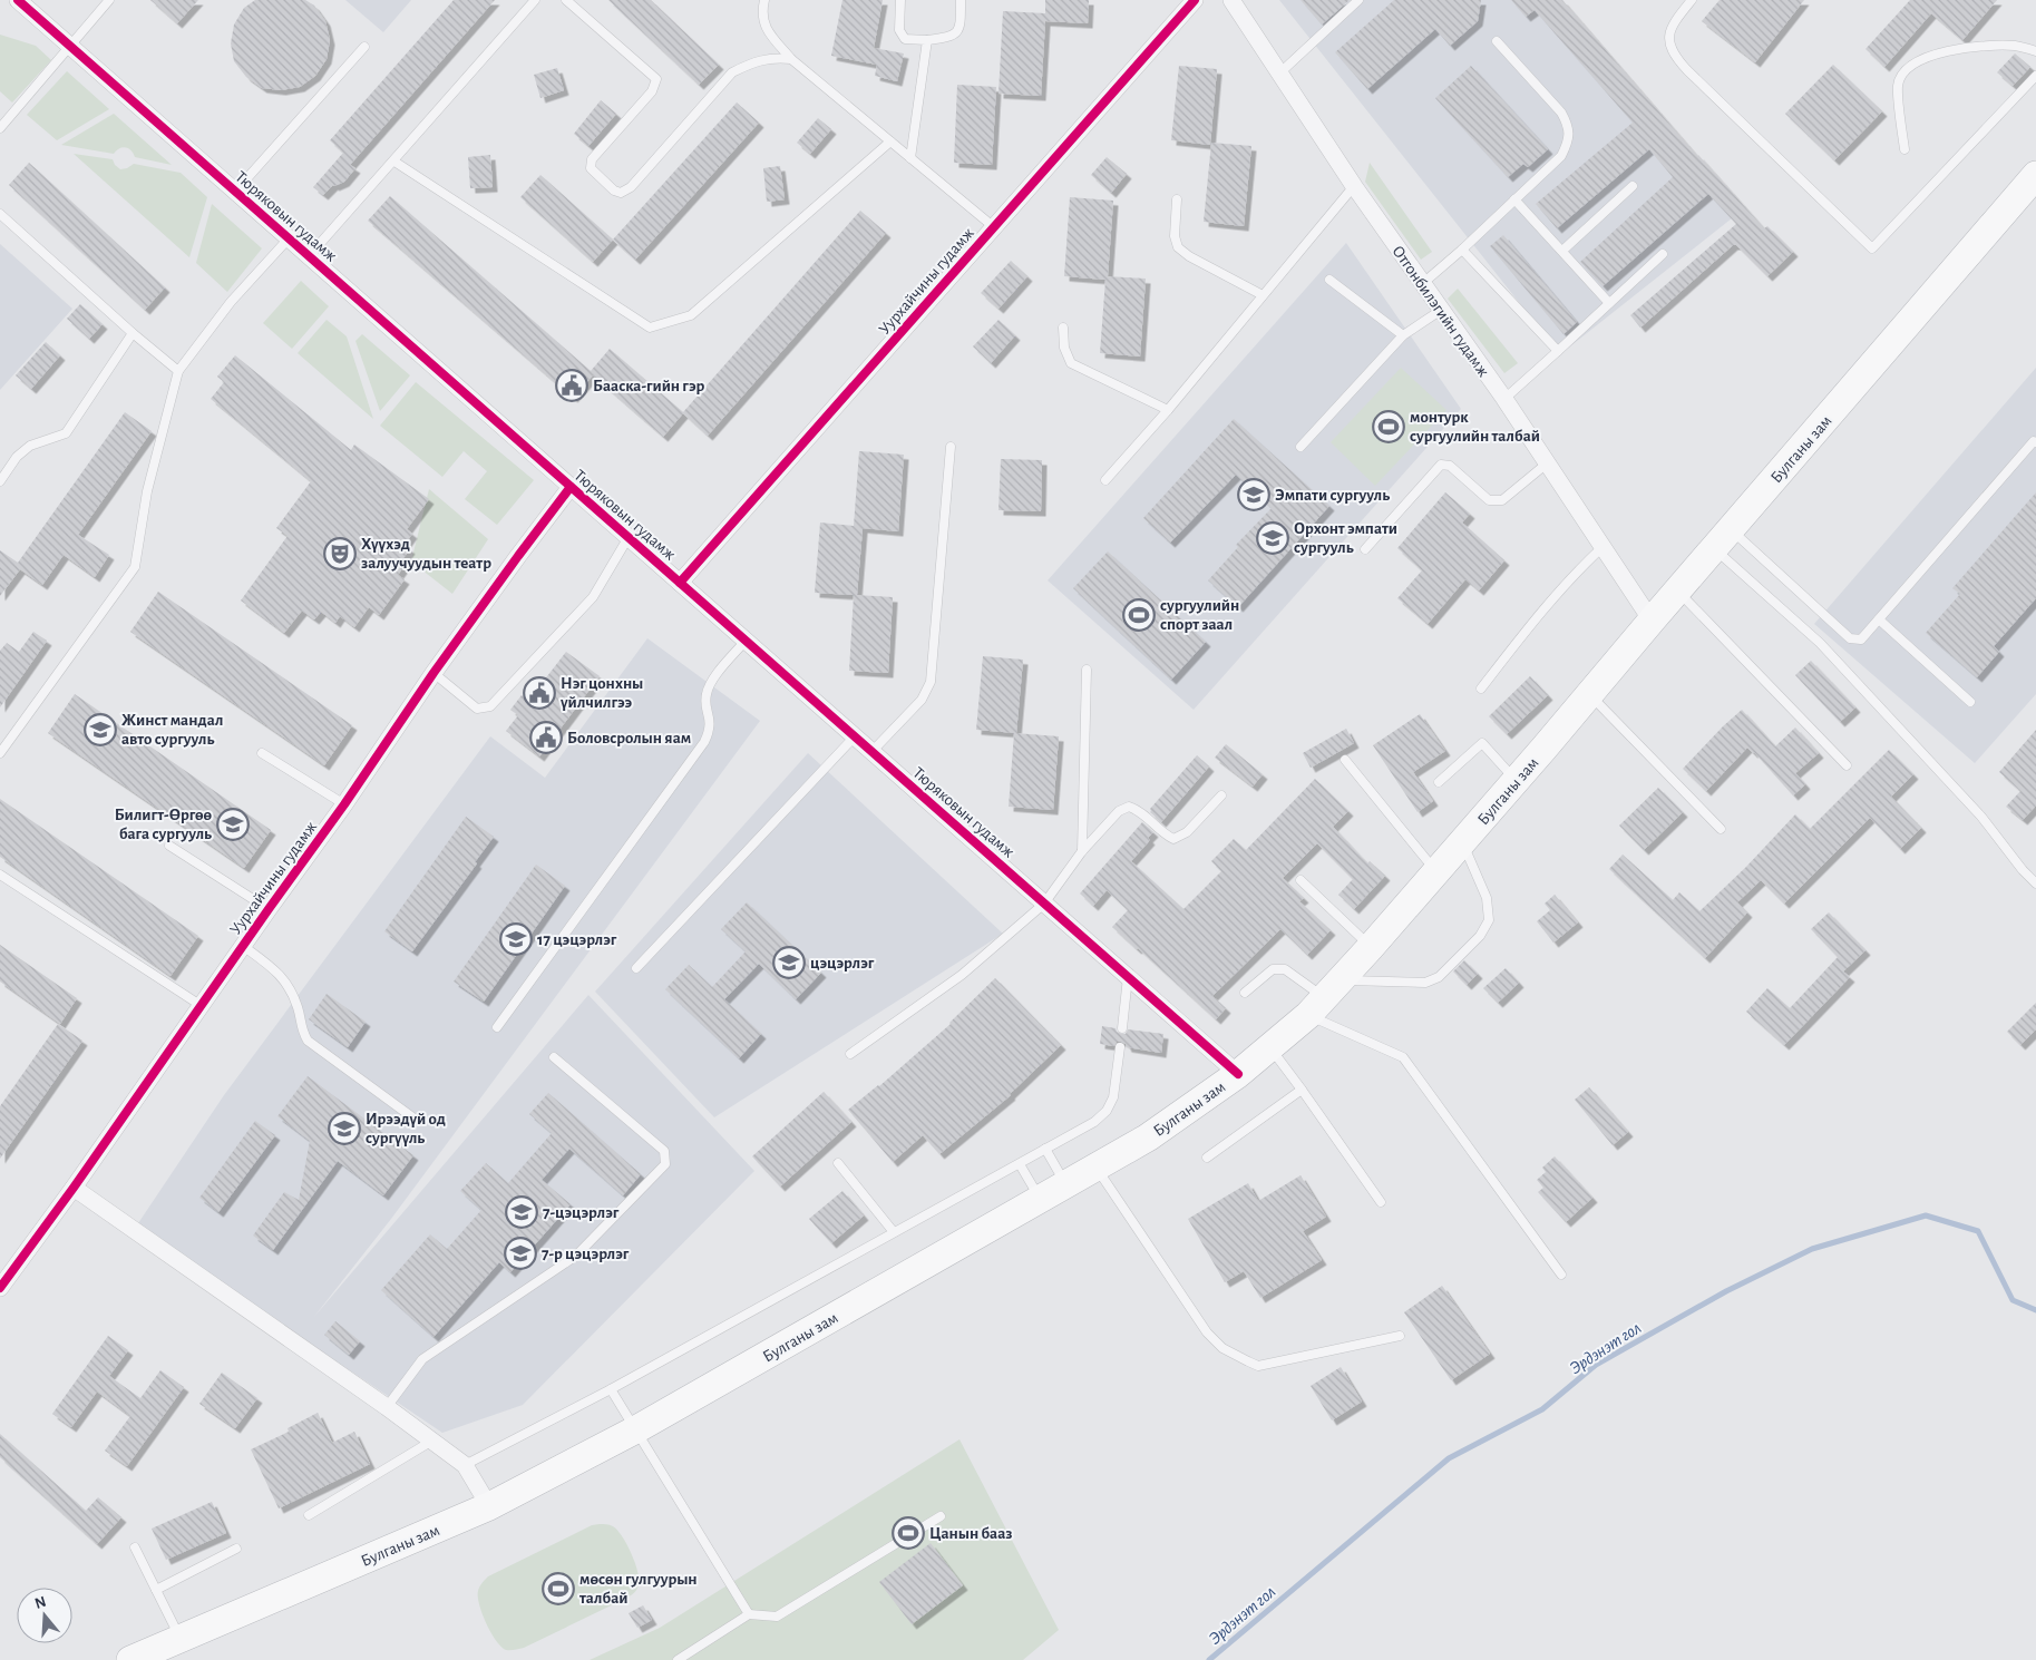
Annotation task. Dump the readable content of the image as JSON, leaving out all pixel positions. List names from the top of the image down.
{
  "streets": {
    "highway": ["Булганы зам"],
    "street": ["Тюряковын гудамж", "Уурхайчины гудамж", "Отгонбилэгийн гудамж"]
  },
  "crossings": [
    ["Тюряковын гудамж", "Уурхайчины гудамж"],
    ["Тюряковын гудамж", "Булганы зам"],
    ["Отгонбилэгийн гудамж", "Булганы зам"]
  ],
  "water": ["Эрдэнэт гол"],
  "places": {
    "public building": ["Бааска-гийн гэр", "Нэг цонхны үйлчилгээ", "Боловсролын яам"],
    "sports": [
      "монтурк сургуулийн талбай",
      "сургуулийн спорт заал",
      "Цанын бааз",
      "мөсөн гулгуурын талбай"
    ],
    "school or university": [
      "Эмпати сургууль",
      "Орхонт эмпати сургууль",
      "Жинст мандал авто сургууль",
      "Билигт-Өргөө бага сургууль",
      "17 цэцэрлэг",
      "цэцэрлэг",
      "Ирээдүй од сургүүль",
      "7-цэцэрлэг",
      "7-р цэцэрлэг"
    ],
    "theatre": ["Хүүхэд залуучуудын театр"]
  },
  "north": "top"
}
